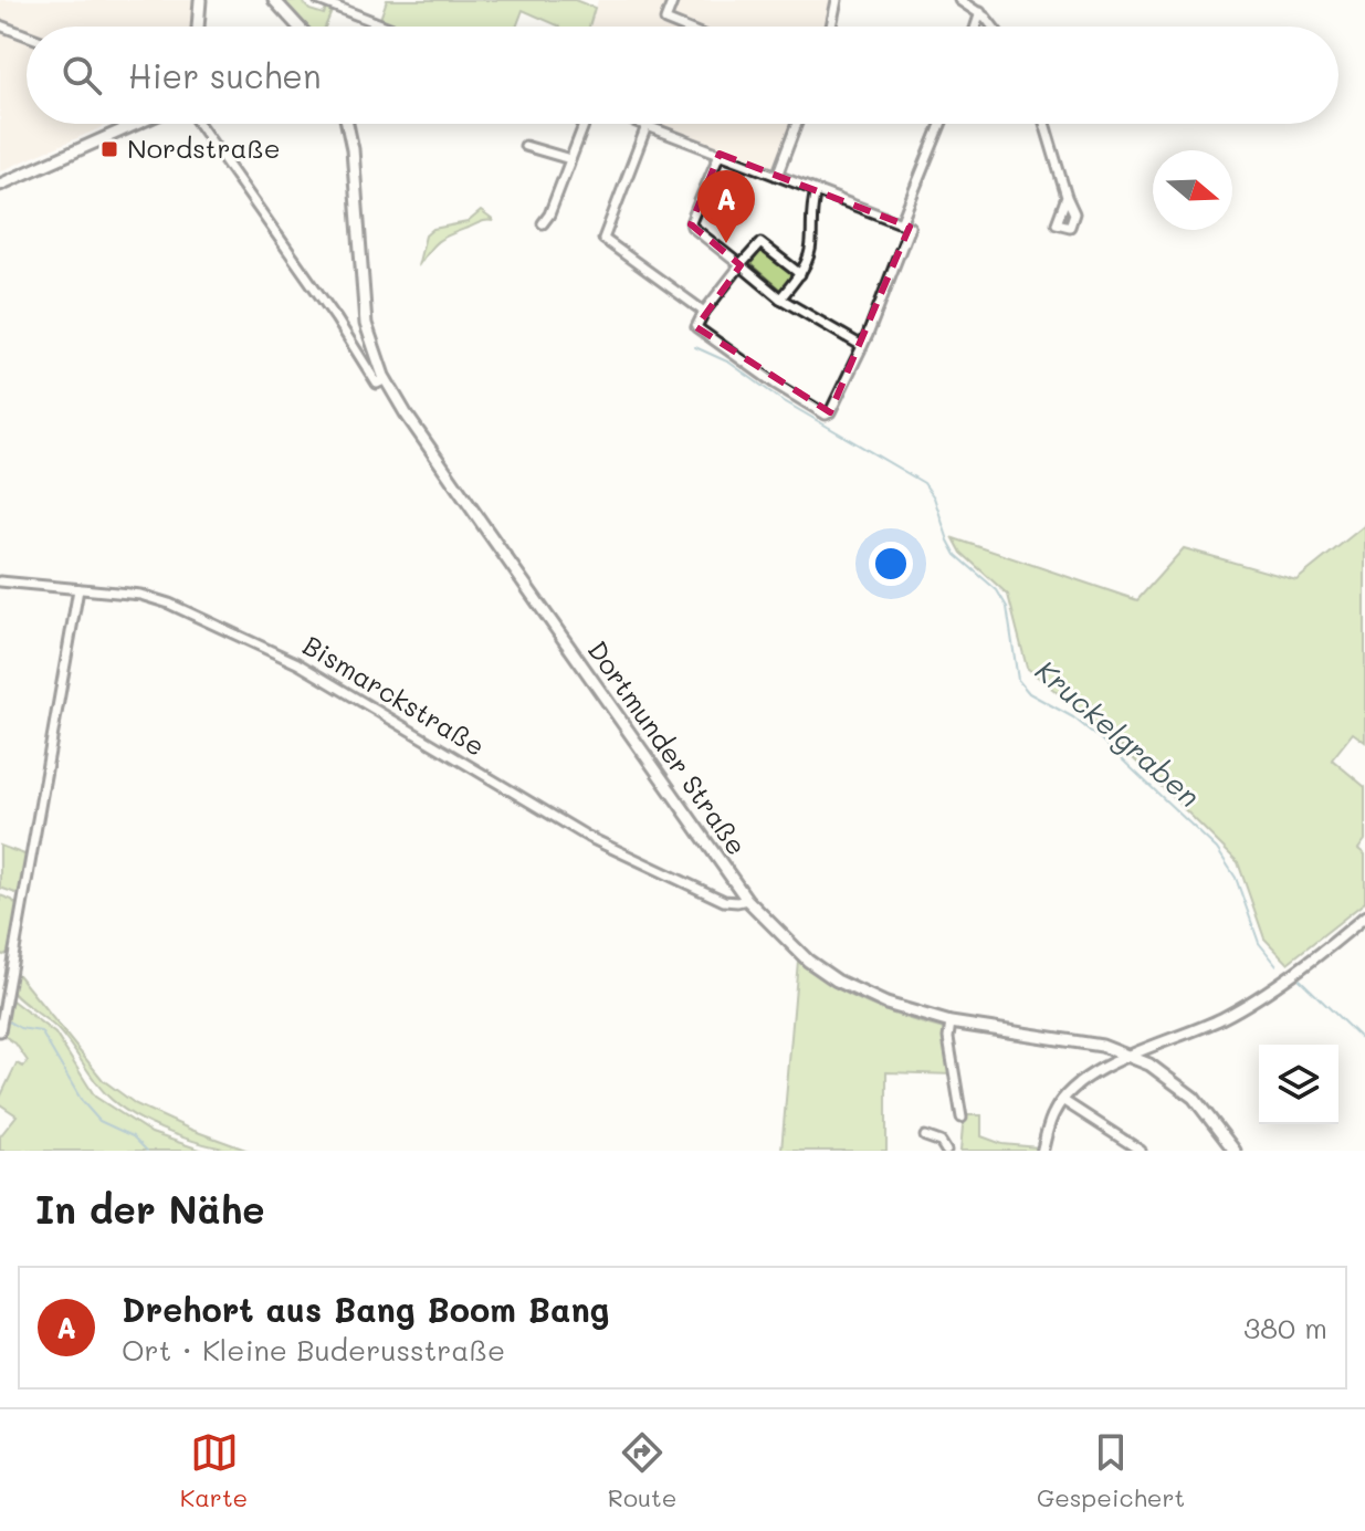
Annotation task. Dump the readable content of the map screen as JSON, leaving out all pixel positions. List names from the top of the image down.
{
  "streets": {
    "main road": ["Dortmunder Straße"],
    "street": ["Bismarckstraße"]
  },
  "crossings": [
    ["Bismarckstraße", "Dortmunder Straße"]
  ],
  "water": ["Kruckelgraben"],
  "places": {
    "transit": ["Nordstraße"]
  },
  "north": "right",
  "page": {
    "search": "Hier suchen",
    "pins": "A",
    "heading": "In der Nähe",
    "list": [
      {
        "mark": "A",
        "name": "Drehort aus Bang Boom Bang",
        "note": "Ort · Kleine Buderusstraße",
        "value": "380 m"
      }
    ],
    "nav": ["Karte", "Route", "Gespeichert"]
  }
}
